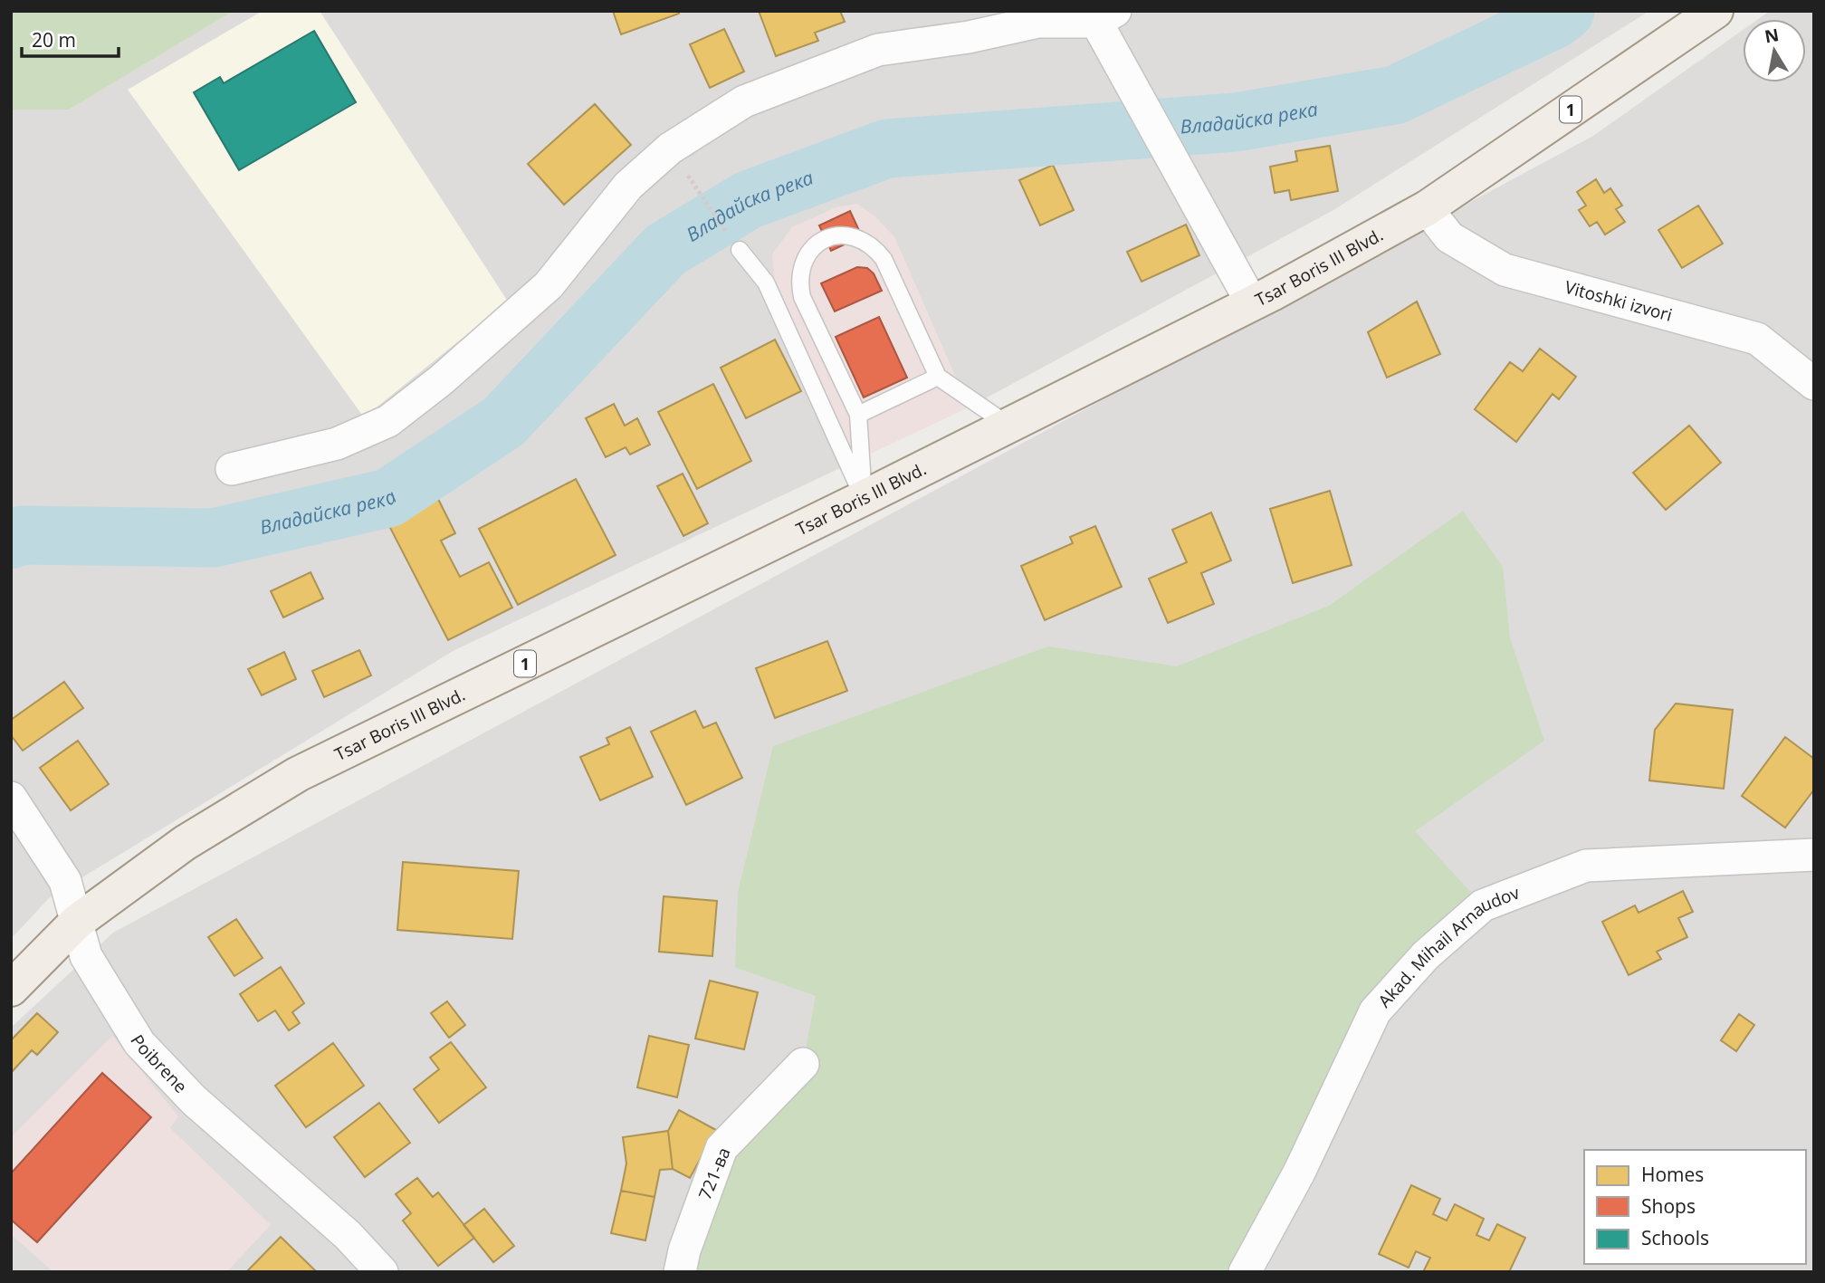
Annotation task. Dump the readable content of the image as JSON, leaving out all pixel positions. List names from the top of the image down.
{
  "streets": {
    "main road": ["1", "Tsar Boris III Blvd."],
    "street": [
      "Vitoshki izvori",
      "Akad. Mihail Arnaudov",
      "Poibrene",
      "721-ва"
    ]
  },
  "crossings": [
    ["Tsar Boris III Blvd.", "Vitoshki izvori"],
    ["Tsar Boris III Blvd.", "Poibrene"]
  ],
  "water": ["Владайска река"],
  "legend": ["Homes", "Shops", "Schools"],
  "scale_bar": "20 m",
  "north": "top"
}
